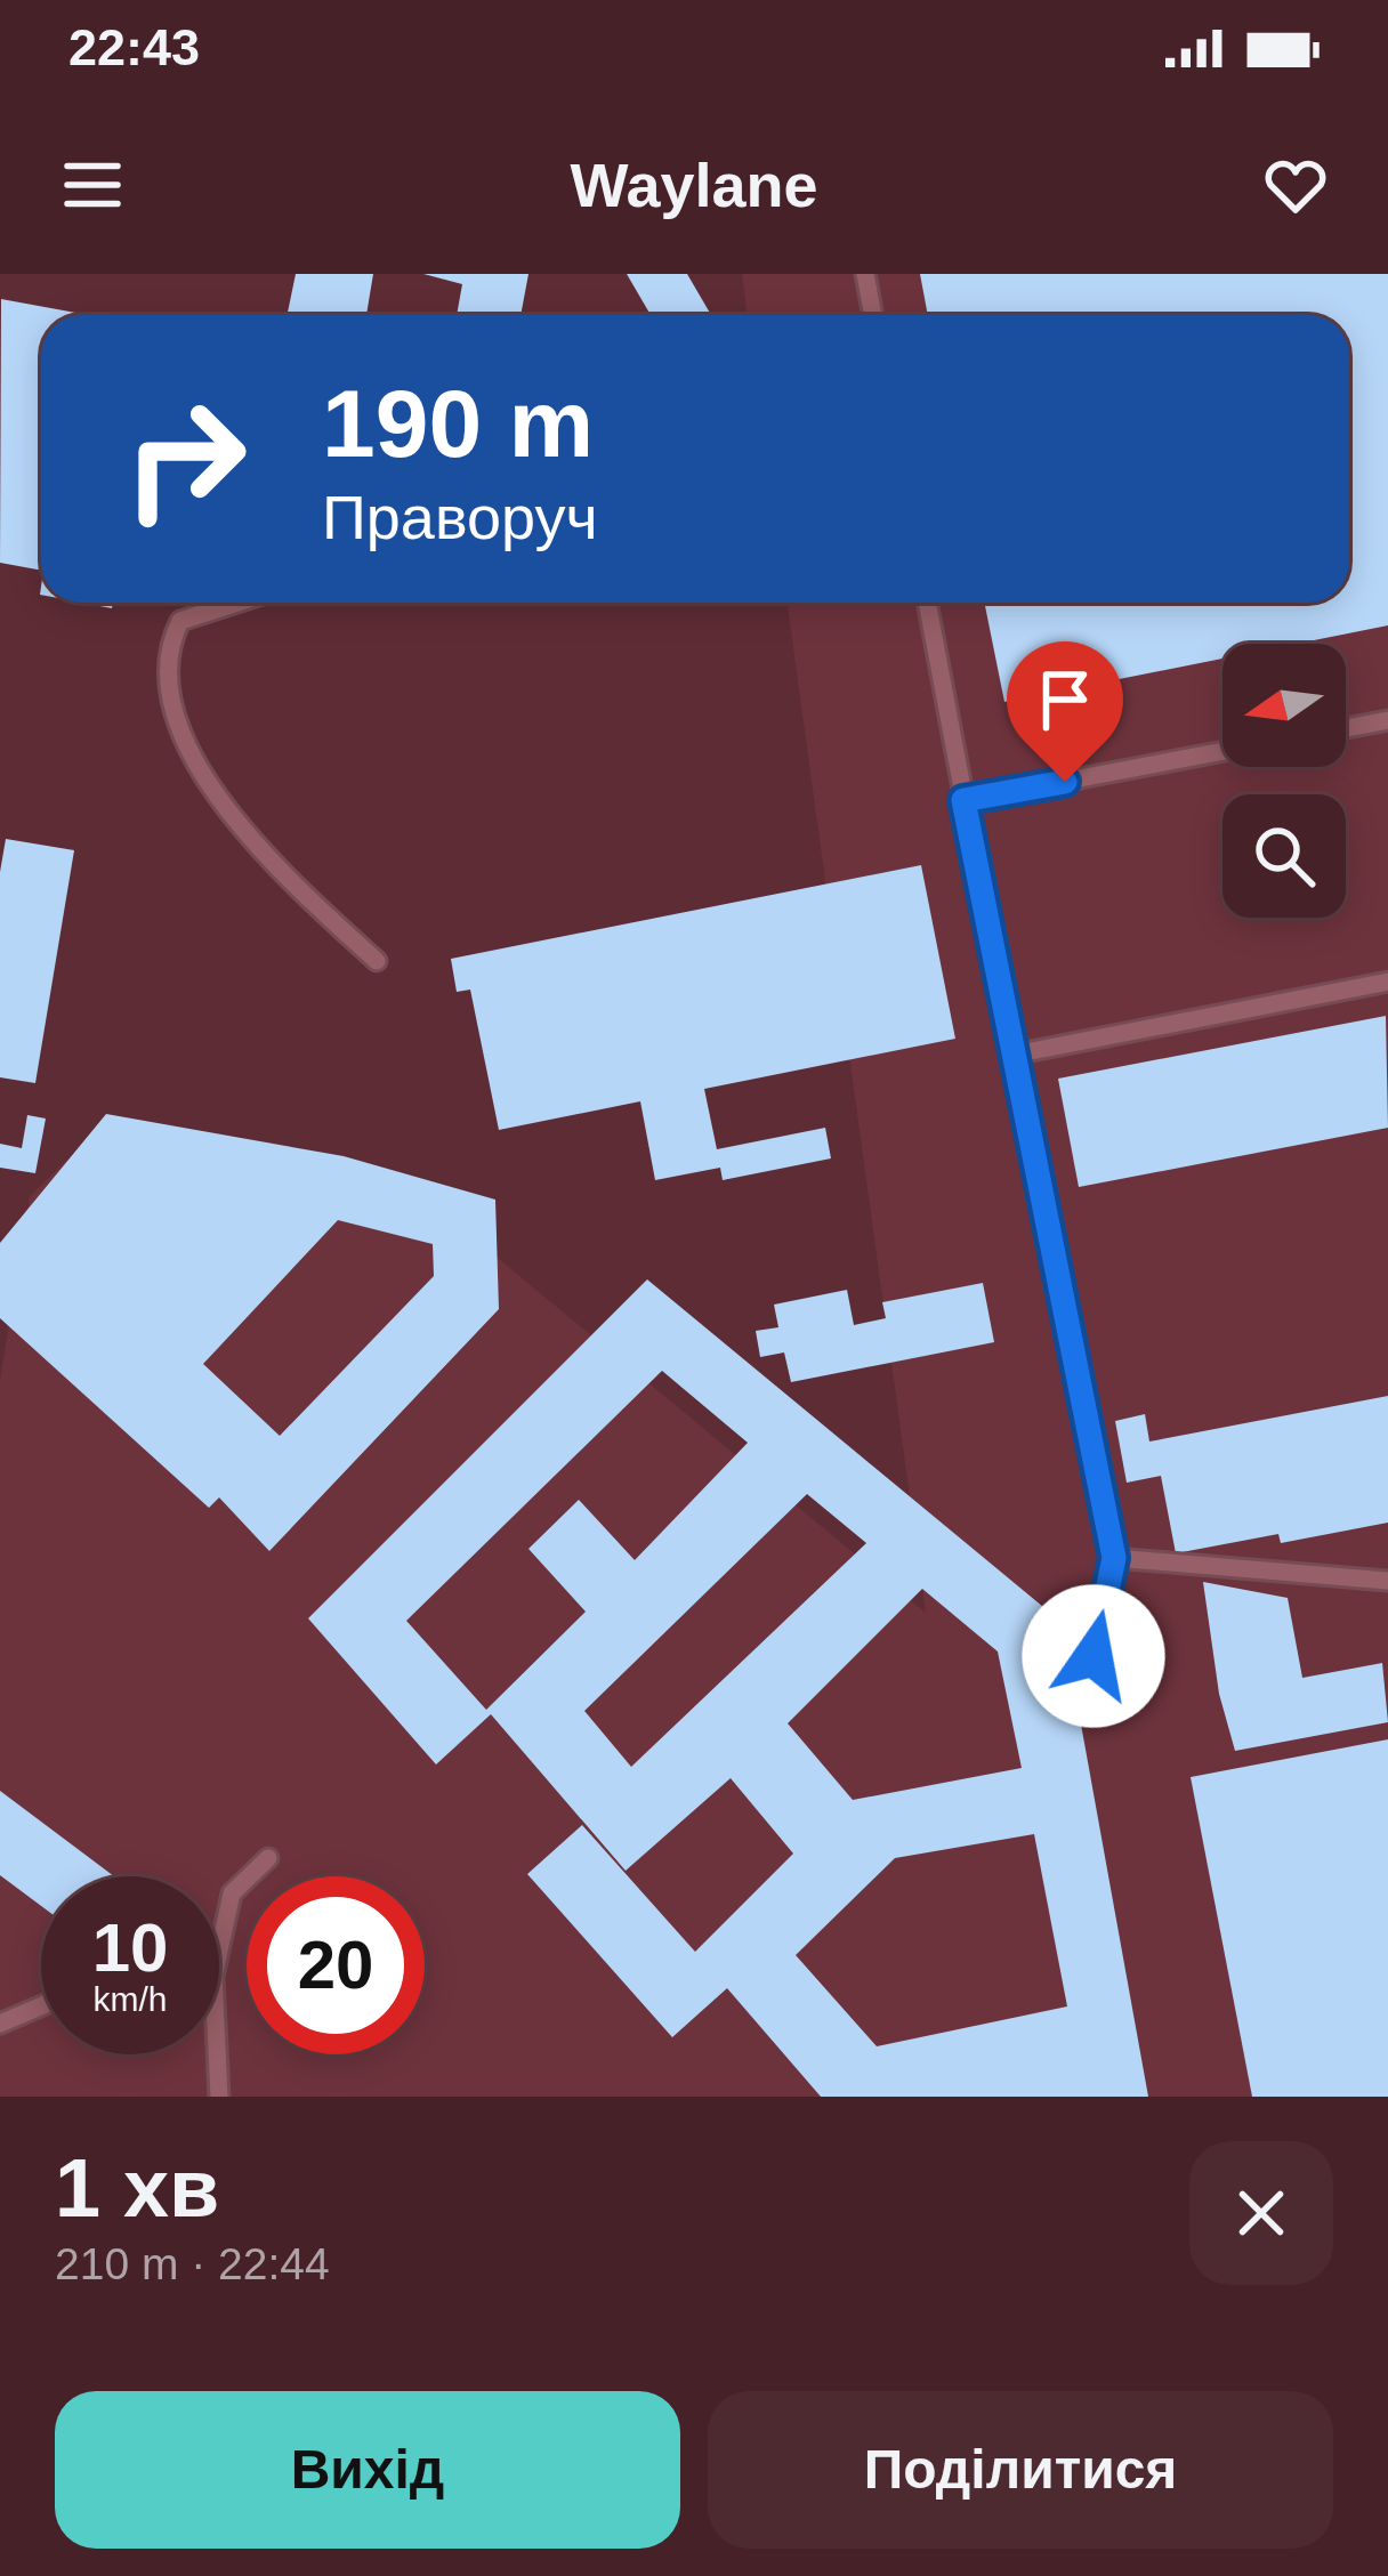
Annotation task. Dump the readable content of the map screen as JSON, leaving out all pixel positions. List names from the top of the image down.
{
  "north": "left",
  "page": {
    "status": "22:43",
    "header": "Waylane",
    "turn": ["190 m", "Праворуч"],
    "speed": "10 km/h",
    "limit": "20",
    "heading": ["1 хв", "210 m · 22:44"],
    "buttons": ["Вихід", "Поділитися"]
  }
}
